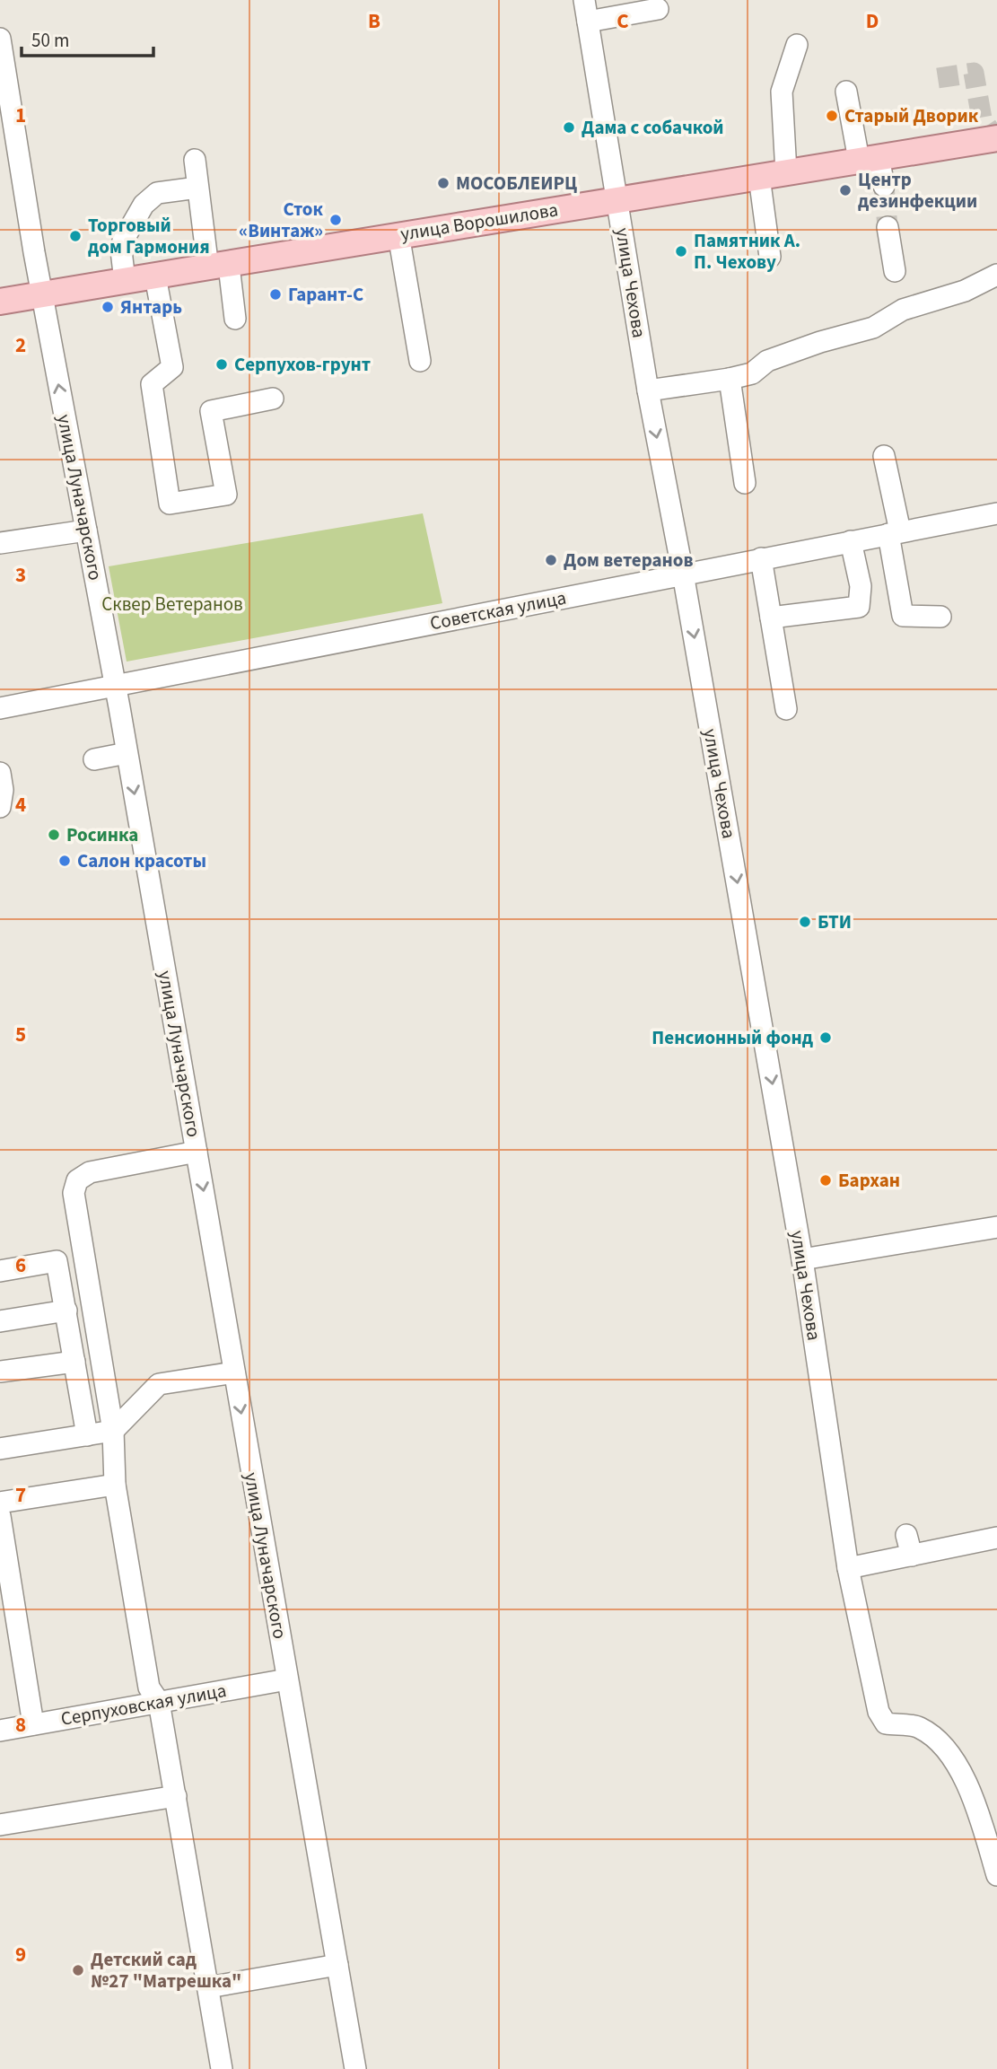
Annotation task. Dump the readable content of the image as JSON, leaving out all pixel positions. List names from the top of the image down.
{
  "streets": {
    "main road": ["улица Ворошилова"],
    "street": [
      "улица Чехова",
      "улица Луначарского",
      "Советская улица",
      "Серпуховская улица"
    ]
  },
  "crossings": [
    ["улица Ворошилова", "улица Чехова"],
    ["улица Ворошилова", "улица Луначарского"],
    ["улица Чехова", "Советская улица"],
    ["улица Луначарского", "Советская улица"],
    ["улица Луначарского", "Серпуховская улица"]
  ],
  "one_way": ["улица Чехова"],
  "parks": ["Сквер Ветеранов"],
  "places": [
    "Старый Дворик",
    "Дама с собачкой",
    "МОСОБЛЕИРЦ",
    "Центр дезинфекции",
    "Сток «Винтаж»",
    "Торговый дом Гармония",
    "Памятник А. П. Чехову",
    "Гарант-С",
    "Янтарь",
    "Серпухов-грунт",
    "Дом ветеранов",
    "Росинка",
    "Салон красоты",
    "БТИ",
    "Пенсионный фонд",
    "Бархан",
    "Детский сад №27 \"Матрешка\""
  ],
  "scale_bar": "50 m",
  "grid": {
    "columns": ["B", "C", "D"],
    "rows": [
      "1",
      "2",
      "3",
      "4",
      "5",
      "6",
      "7",
      "8",
      "9"
    ]
  }
}
